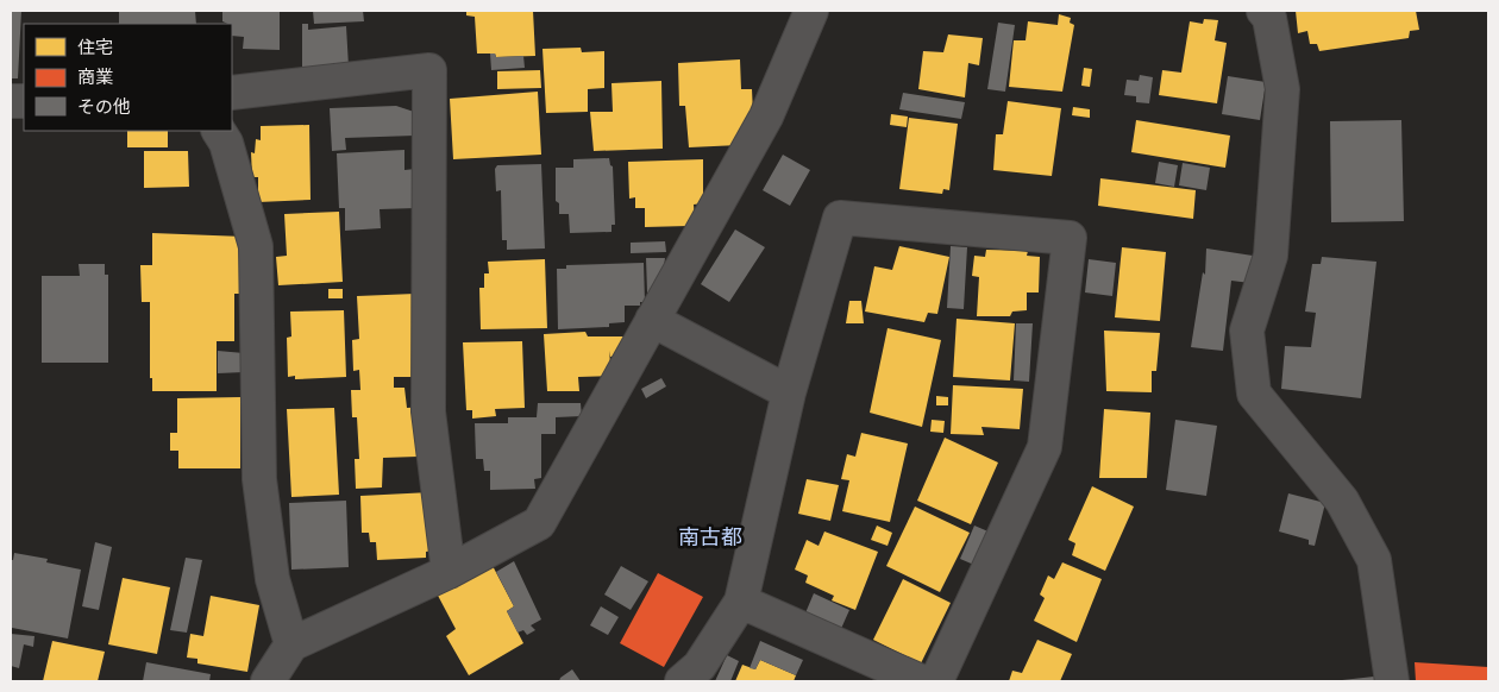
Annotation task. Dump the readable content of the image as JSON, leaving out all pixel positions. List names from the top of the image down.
{
  "districts": ["南古都"],
  "legend": ["住宅", "商業", "その他"]
}
